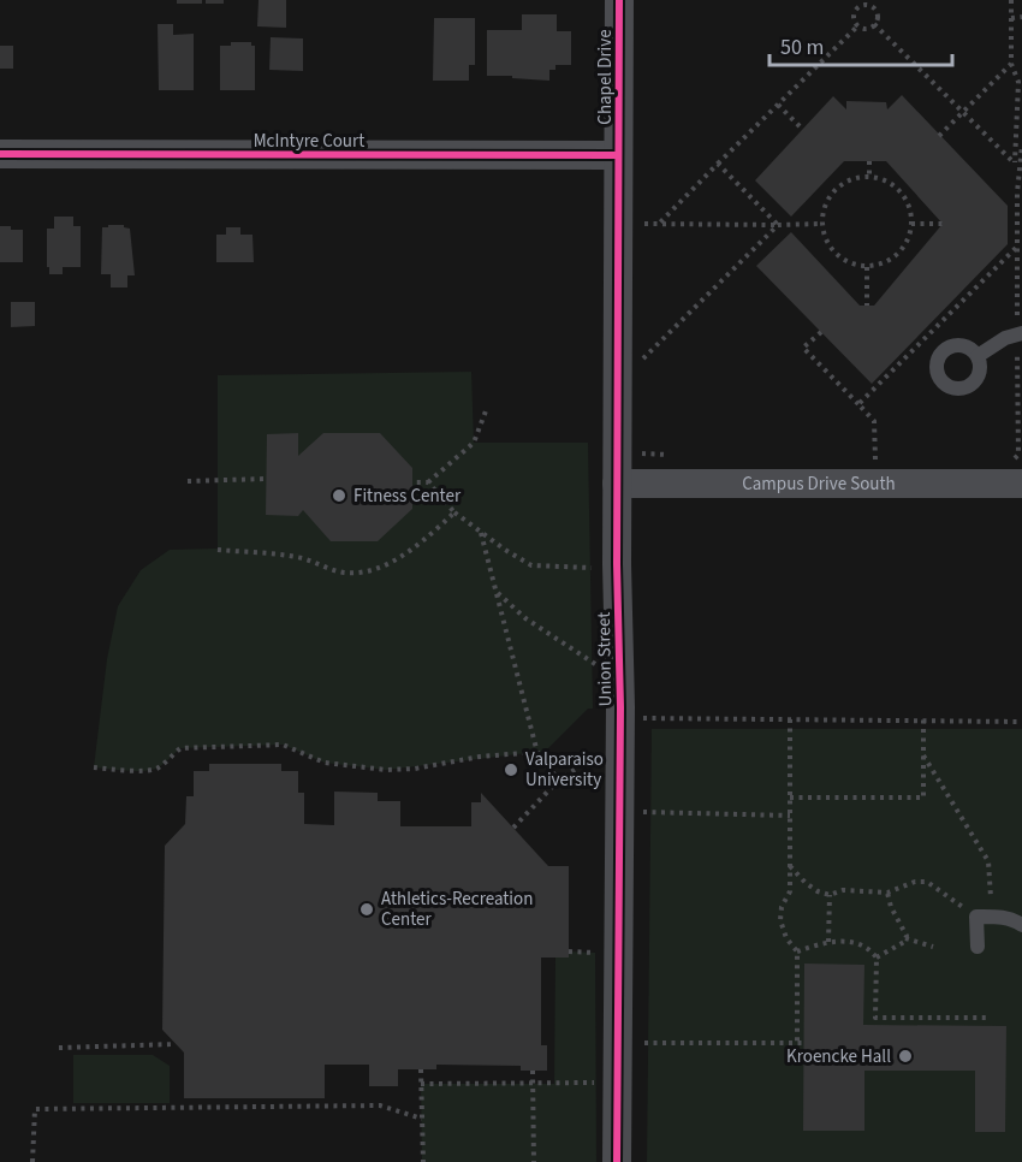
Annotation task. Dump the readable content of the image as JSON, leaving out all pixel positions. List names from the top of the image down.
{
  "streets": {
    "street": [
      "Chapel Drive",
      "McIntyre Court",
      "Campus Drive South",
      "Union Street"
    ]
  },
  "crossings": [
    ["Chapel Drive", "McIntyre Court"],
    ["Chapel Drive", "Union Street"],
    ["McIntyre Court", "Union Street"],
    ["Campus Drive South", "Union Street"]
  ],
  "places": [
    "Fitness Center",
    "Valparaiso University",
    "Athletics-Recreation Center",
    "Kroencke Hall"
  ],
  "scale_bar": "50 m"
}
